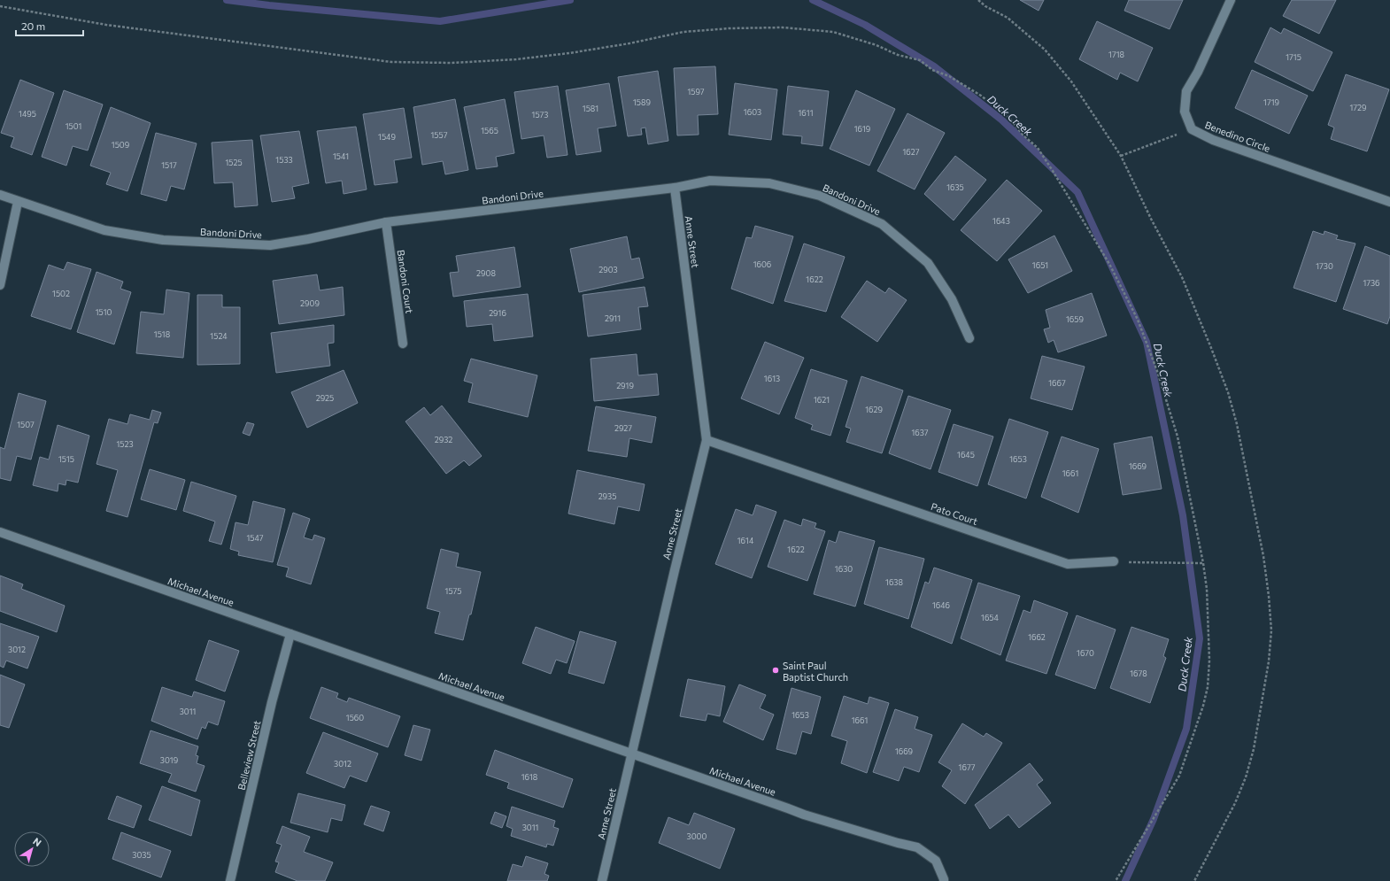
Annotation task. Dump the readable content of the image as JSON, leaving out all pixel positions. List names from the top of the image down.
{
  "streets": {
    "street": [
      "Benedino Circle",
      "Bandoni Drive",
      "Anne Street",
      "Bandoni Court",
      "Pato Court",
      "Michael Avenue",
      "Belleview Street"
    ]
  },
  "crossings": [
    ["Bandoni Drive", "Anne Street"],
    ["Bandoni Drive", "Bandoni Court"],
    ["Anne Street", "Pato Court"],
    ["Anne Street", "Michael Avenue"],
    ["Michael Avenue", "Belleview Street"]
  ],
  "water": ["Duck Creek"],
  "places": ["Saint Paul Baptist Church"],
  "house_numbers": [
    "1718",
    "1715",
    "1597",
    "1589",
    "1719",
    "1729",
    "1581",
    "1603",
    "1611",
    "1495",
    "1573",
    "1501",
    "1619",
    "1565",
    "1557",
    "1549",
    "1509",
    "1627",
    "1541",
    "1533",
    "1525",
    "1517",
    "1635",
    "1643",
    "1606",
    "1651",
    "1730",
    "2903",
    "2908",
    "1622",
    "1736",
    "1502",
    "2909",
    "1510",
    "2916",
    "2911",
    "1659",
    "1518",
    "1524",
    "1613",
    "1667",
    "2919",
    "2925",
    "1621",
    "1629",
    "1507",
    "2927",
    "1637",
    "2932",
    "1523",
    "1645",
    "1515",
    "1653",
    "1669",
    "1661",
    "2935",
    "1547",
    "1614",
    "1622",
    "1630",
    "1638",
    "1575",
    "1646",
    "1654",
    "1662",
    "3012",
    "1670",
    "1678",
    "3011",
    "1653",
    "1560",
    "1661",
    "1669",
    "3019",
    "3012",
    "1677",
    "1618",
    "3011",
    "3000",
    "3035"
  ],
  "scale_bar": "20 m",
  "north": "top right"
}
